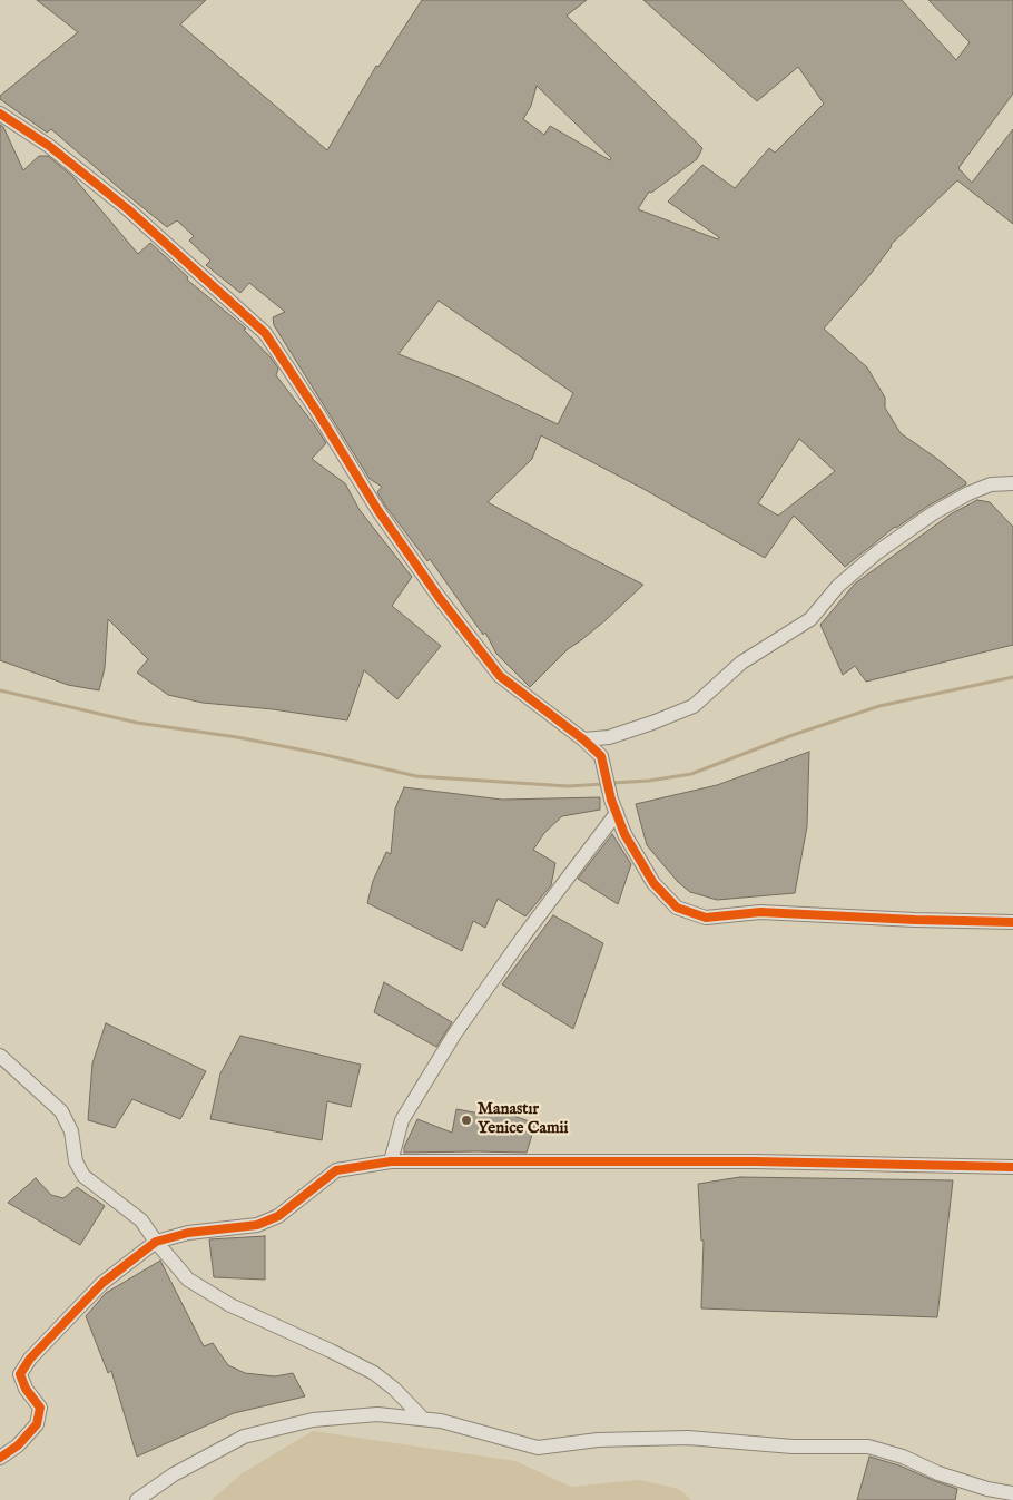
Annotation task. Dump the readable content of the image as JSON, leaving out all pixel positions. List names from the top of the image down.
{
  "places": ["Manastır Yenice Camii"]
}
